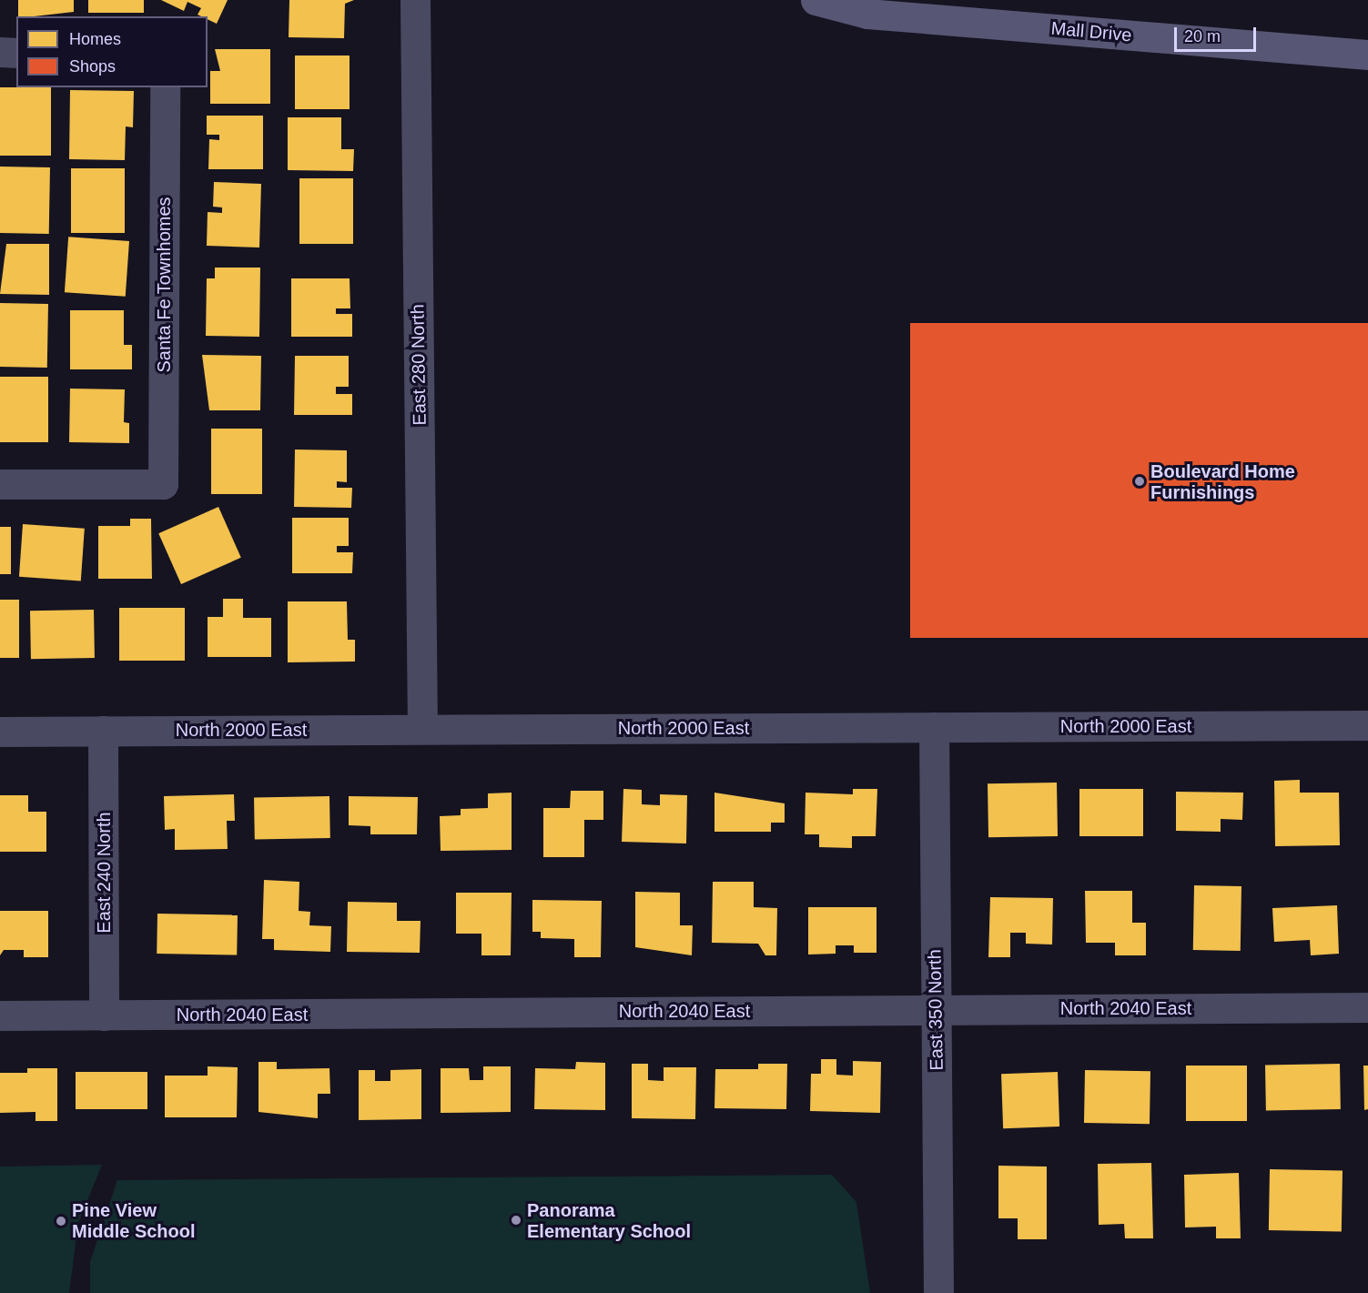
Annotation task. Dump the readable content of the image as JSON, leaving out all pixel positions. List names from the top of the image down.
{
  "streets": {
    "main road": ["Mall Drive"],
    "street": [
      "Santa Fe Townhomes",
      "East 280 North",
      "North 2000 East",
      "East 240 North",
      "North 2040 East",
      "East 350 North"
    ]
  },
  "crossings": [
    ["East 280 North", "North 2000 East"],
    ["North 2000 East", "East 240 North"],
    ["North 2000 East", "East 350 North"],
    ["East 240 North", "North 2040 East"],
    ["North 2040 East", "East 350 North"]
  ],
  "places": ["Boulevard Home Furnishings", "Panorama Elementary School", "Pine View Middle School"],
  "legend": ["Homes", "Shops"],
  "scale_bar": "20 m"
}
